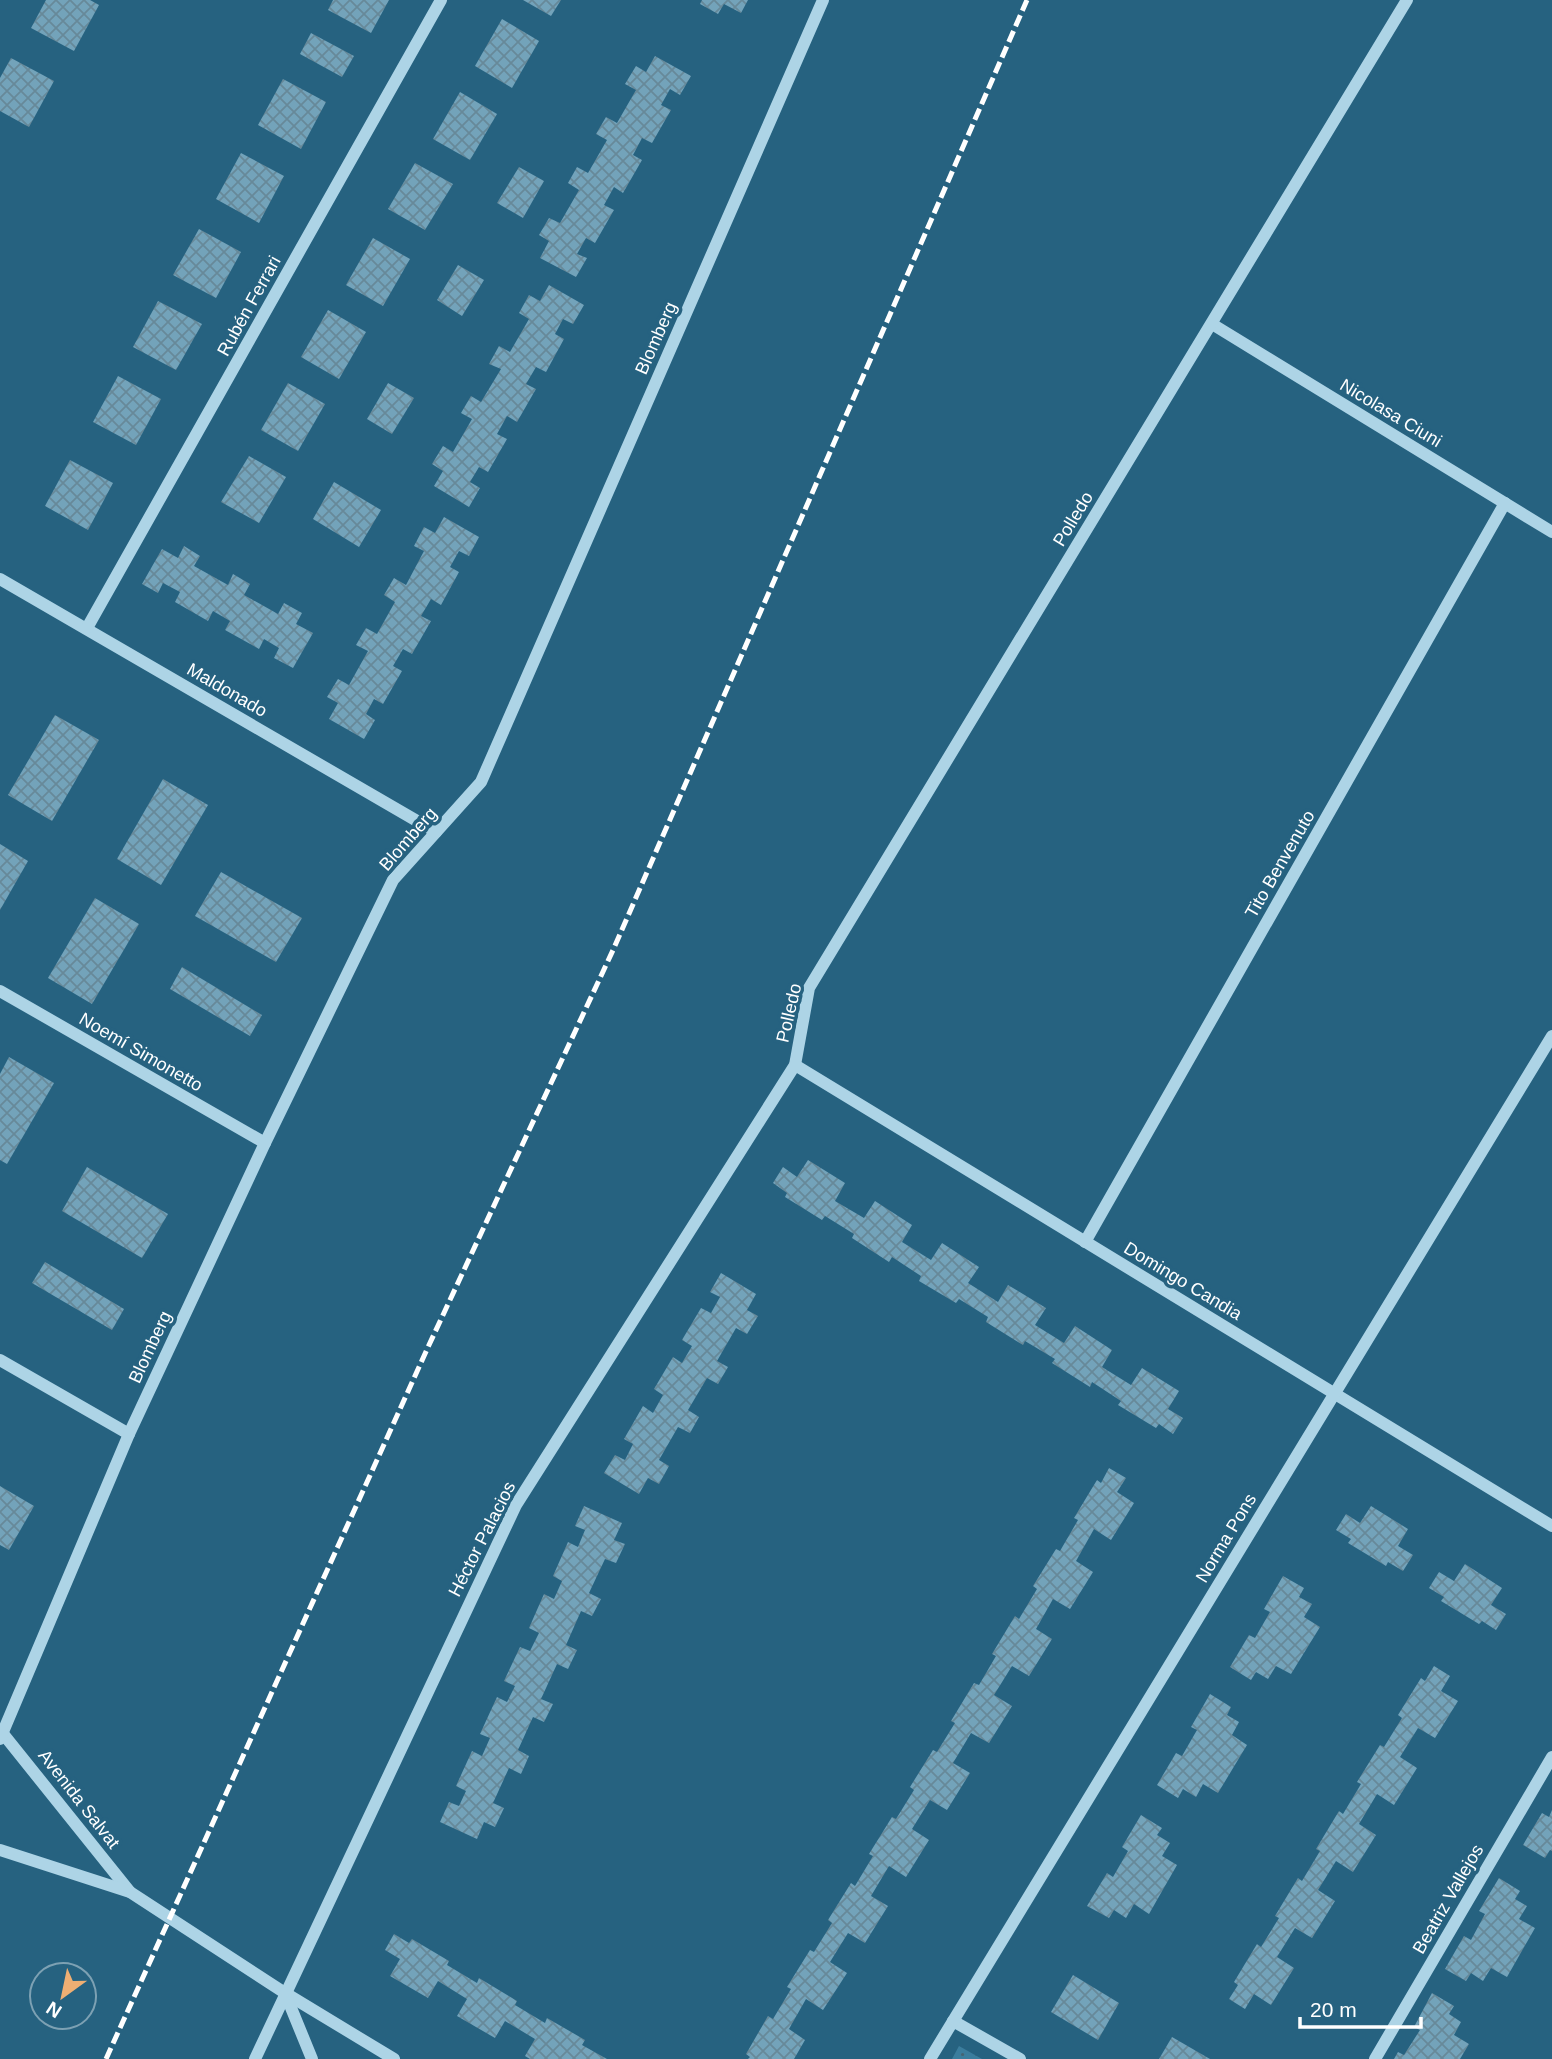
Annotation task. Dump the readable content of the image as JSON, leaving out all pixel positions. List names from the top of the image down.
{
  "streets": {
    "street": [
      "Rubén Ferrari",
      "Blomberg",
      "Nicolasa Ciuni",
      "Polledo",
      "Maldonado",
      "Tito Benvenuto",
      "Noemí Simonetto",
      "Domingo Candia",
      "Norma Pons",
      "Héctor Palacios",
      "Avenida Salvat",
      "Beatriz Vallejos"
    ]
  },
  "crossings": [
    ["Rubén Ferrari", "Maldonado"],
    ["Blomberg", "Maldonado"],
    ["Blomberg", "Noemí Simonetto"],
    ["Blomberg", "Avenida Salvat"],
    ["Nicolasa Ciuni", "Polledo"],
    ["Nicolasa Ciuni", "Tito Benvenuto"],
    ["Polledo", "Domingo Candia"],
    ["Polledo", "Héctor Palacios"],
    ["Tito Benvenuto", "Domingo Candia"],
    ["Domingo Candia", "Norma Pons"],
    ["Domingo Candia", "Héctor Palacios"],
    ["Héctor Palacios", "Avenida Salvat"]
  ],
  "scale_bar": "20 m",
  "north": "bottom left"
}
